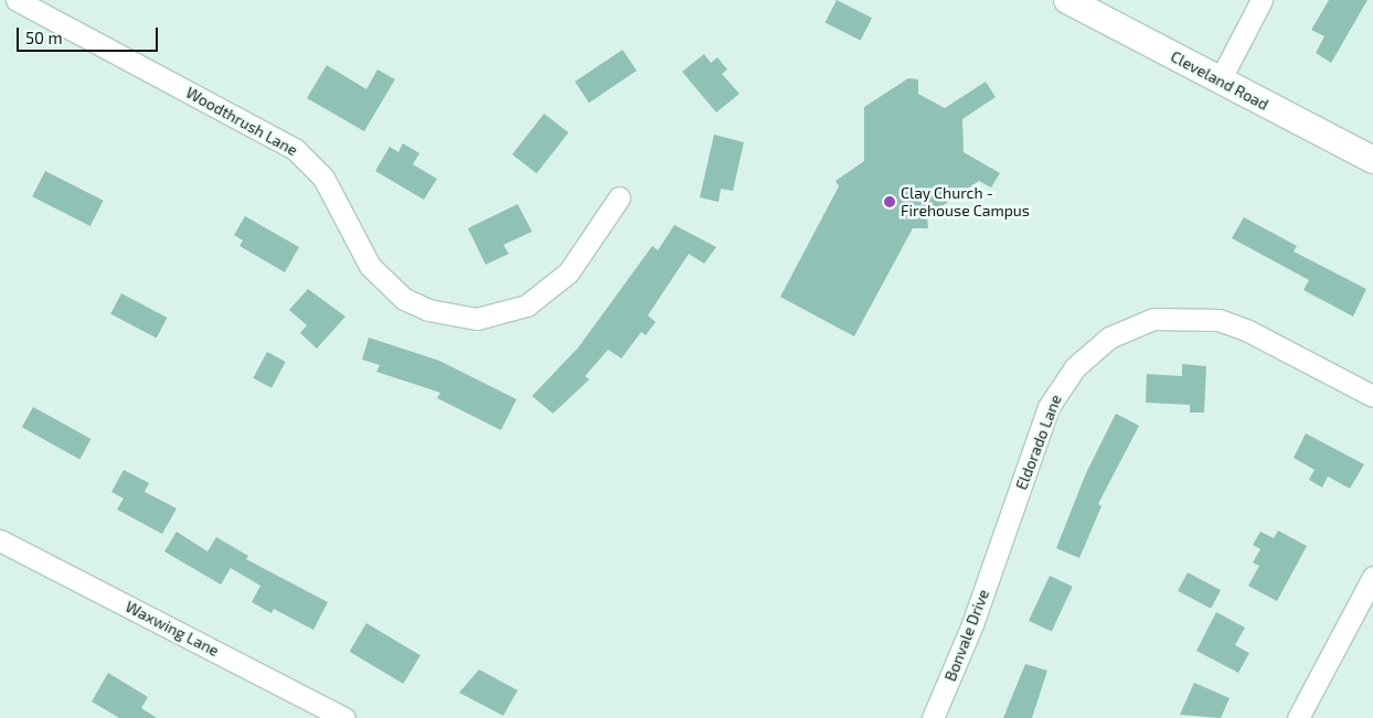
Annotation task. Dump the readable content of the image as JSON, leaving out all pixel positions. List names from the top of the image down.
{
  "streets": {
    "main road": ["Cleveland Road"],
    "street": [
      "Woodthrush Lane",
      "Eldorado Lane",
      "Waxwing Lane",
      "Bonvale Drive"
    ]
  },
  "crossings": [
    ["Eldorado Lane", "Bonvale Drive"]
  ],
  "places": ["Clay Church - Firehouse Campus"],
  "scale_bar": "50 m"
}
